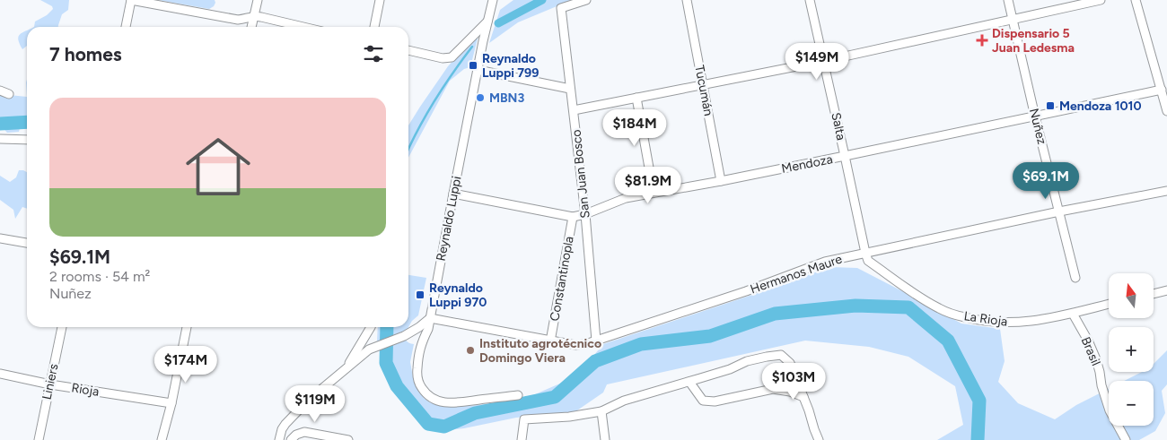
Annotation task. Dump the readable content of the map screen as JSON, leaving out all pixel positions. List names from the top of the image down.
{
  "streets": {
    "street": [
      "Tucumán",
      "Salta",
      "Nuñez",
      "Mendoza",
      "San Juan Bosco",
      "Reynaldo Luppi",
      "Hermanos Maure",
      "Constantinopla",
      "La Rioja",
      "Brasil",
      "Liniers",
      "Rioja"
    ]
  },
  "crossings": [
    ["Tucumán", "Mendoza"],
    ["Salta", "Mendoza"],
    ["Salta", "Hermanos Maure"],
    ["Nuñez", "Mendoza"],
    ["Nuñez", "Hermanos Maure"],
    ["Mendoza", "San Juan Bosco"],
    ["Mendoza", "Reynaldo Luppi"],
    ["Mendoza", "Constantinopla"],
    ["San Juan Bosco", "Hermanos Maure"],
    ["Reynaldo Luppi", "Hermanos Maure"],
    ["Hermanos Maure", "Constantinopla"],
    ["Hermanos Maure", "La Rioja"],
    ["La Rioja", "Brasil"],
    ["Liniers", "Rioja"]
  ],
  "places": {
    "health": ["Dispensario 5 Juan Ledesma"],
    "transit": ["Reynaldo Luppi 799", "Mendoza 1010", "Reynaldo Luppi 970"],
    "other": ["MBN3", "Instituto agrotécnico Domingo Viera"]
  },
  "north": "top",
  "page": {
    "heading": "7 homes",
    "price": [
      "$149M",
      "$184M",
      "$69.1M",
      "$81.9M",
      "$174M",
      "$103M",
      "$119M"
    ],
    "list": [
      {
        "name": "$69.1M",
        "note": "2 rooms · 54 m² · Nuñez"
      }
    ],
    "map_buttons": ["+", "−"]
  }
}
